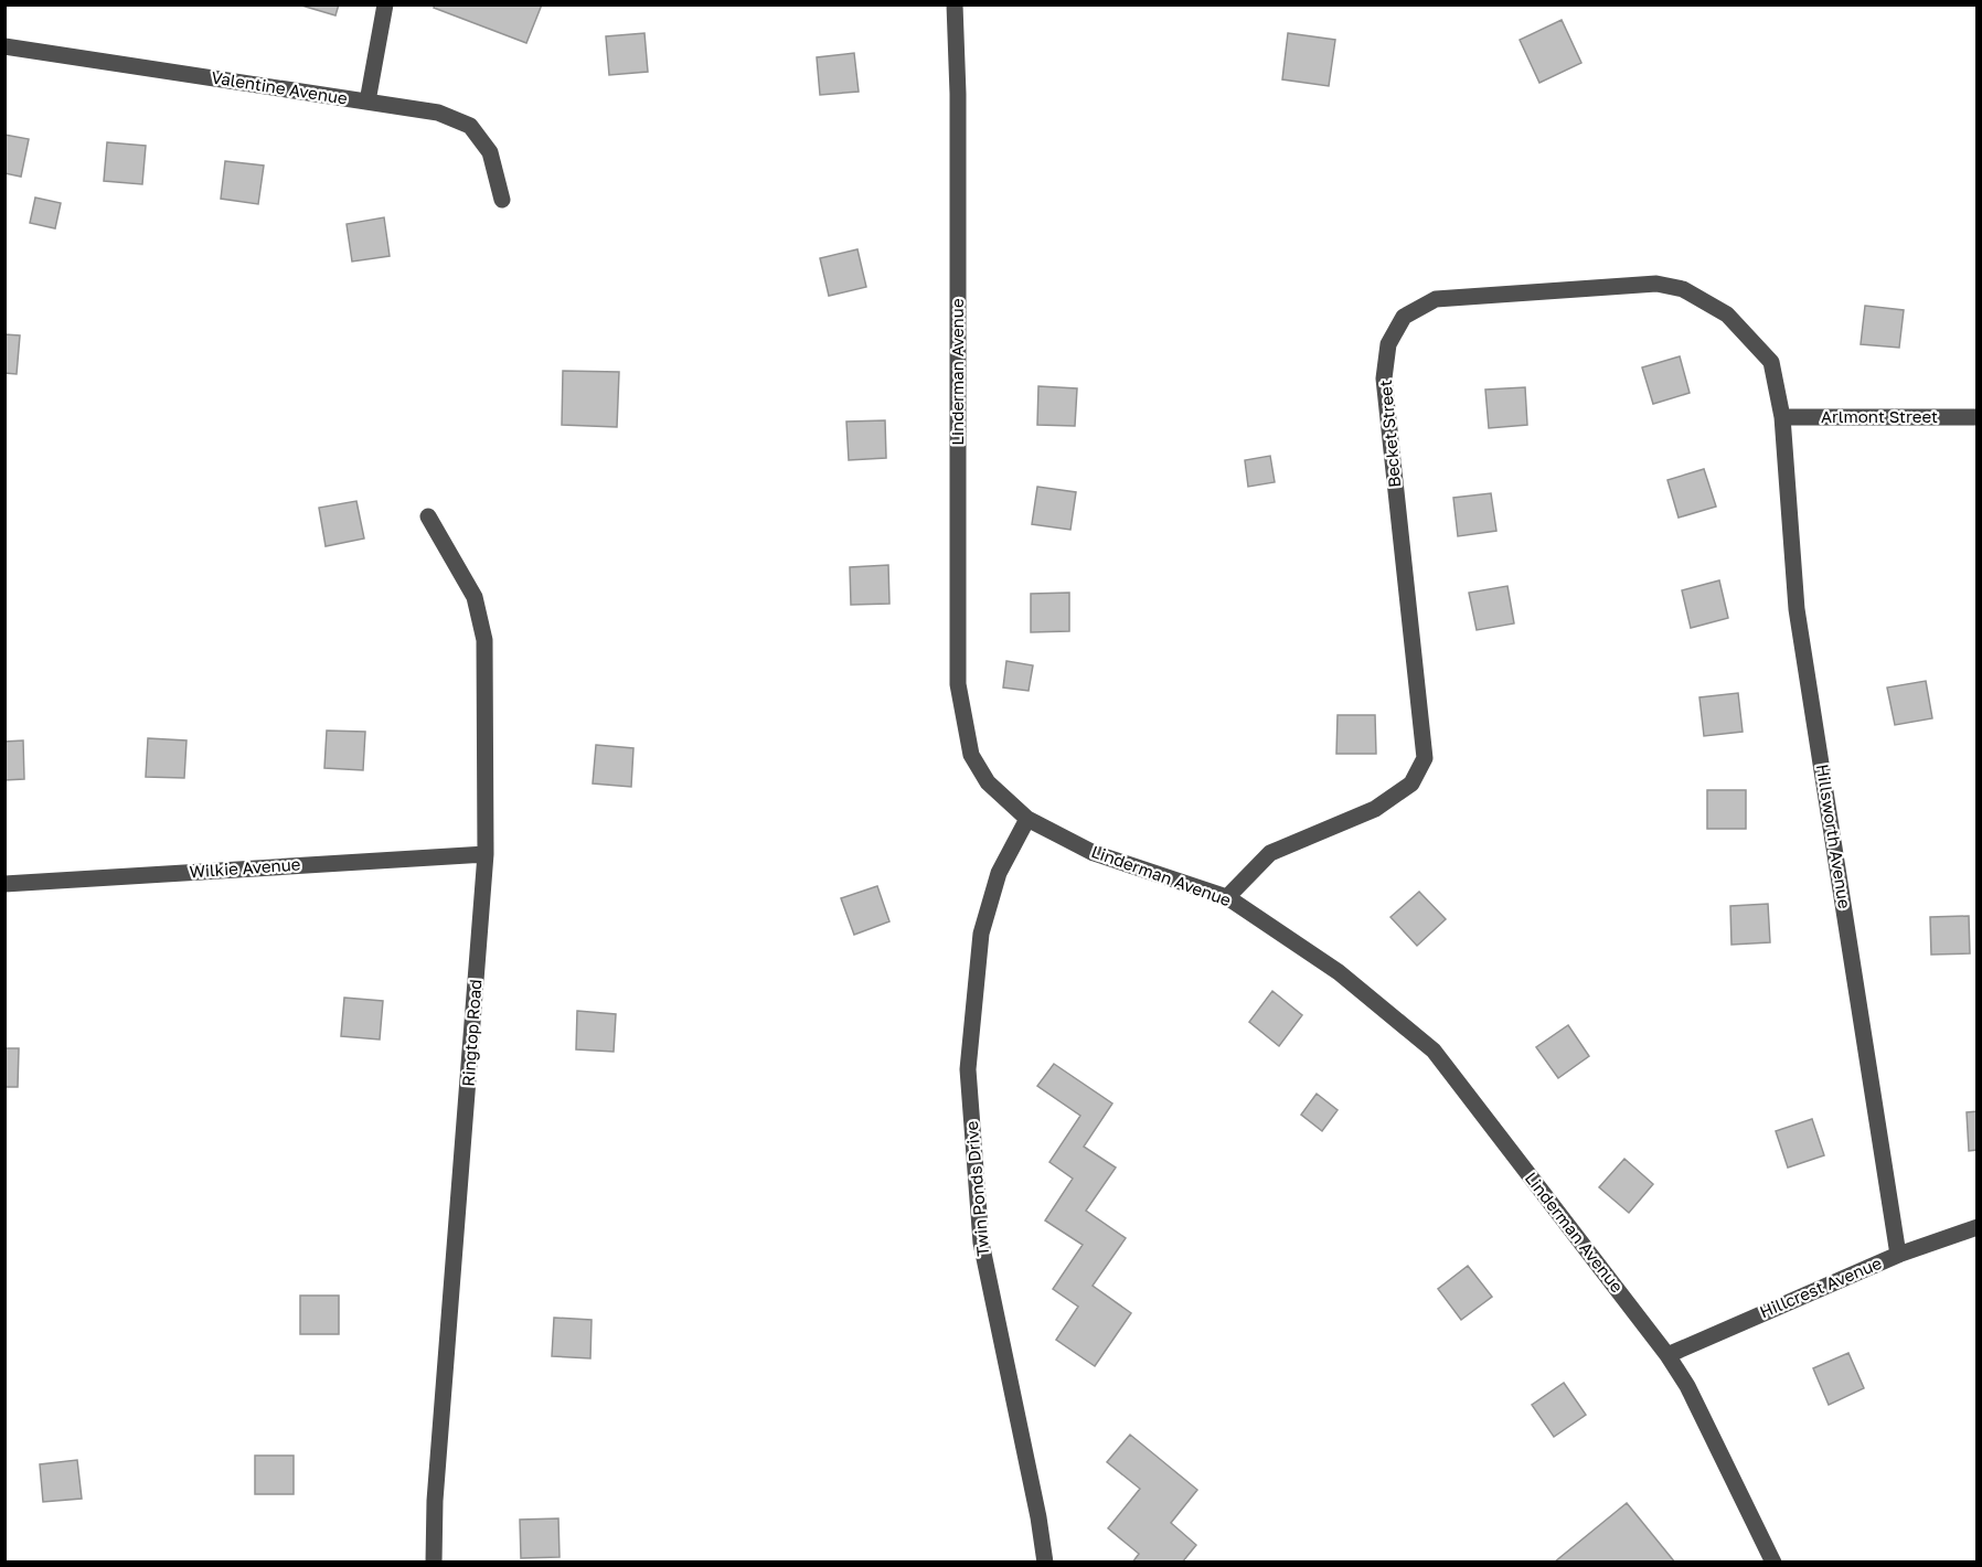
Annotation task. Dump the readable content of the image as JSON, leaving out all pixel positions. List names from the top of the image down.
{
  "streets": {
    "street": [
      "Valentine Avenue",
      "Linderman Avenue",
      "Arlmont Street",
      "Becket Street",
      "Hillsworth Avenue",
      "Wilkie Avenue",
      "Ringtop Road",
      "Twin Ponds Drive",
      "Hillcrest Avenue"
    ]
  },
  "crossings": [
    ["Linderman Avenue", "Becket Street"],
    ["Linderman Avenue", "Twin Ponds Drive"],
    ["Linderman Avenue", "Hillcrest Avenue"],
    ["Arlmont Street", "Becket Street"],
    ["Arlmont Street", "Hillsworth Avenue"],
    ["Becket Street", "Hillsworth Avenue"],
    ["Hillsworth Avenue", "Hillcrest Avenue"],
    ["Wilkie Avenue", "Ringtop Road"]
  ]
}
